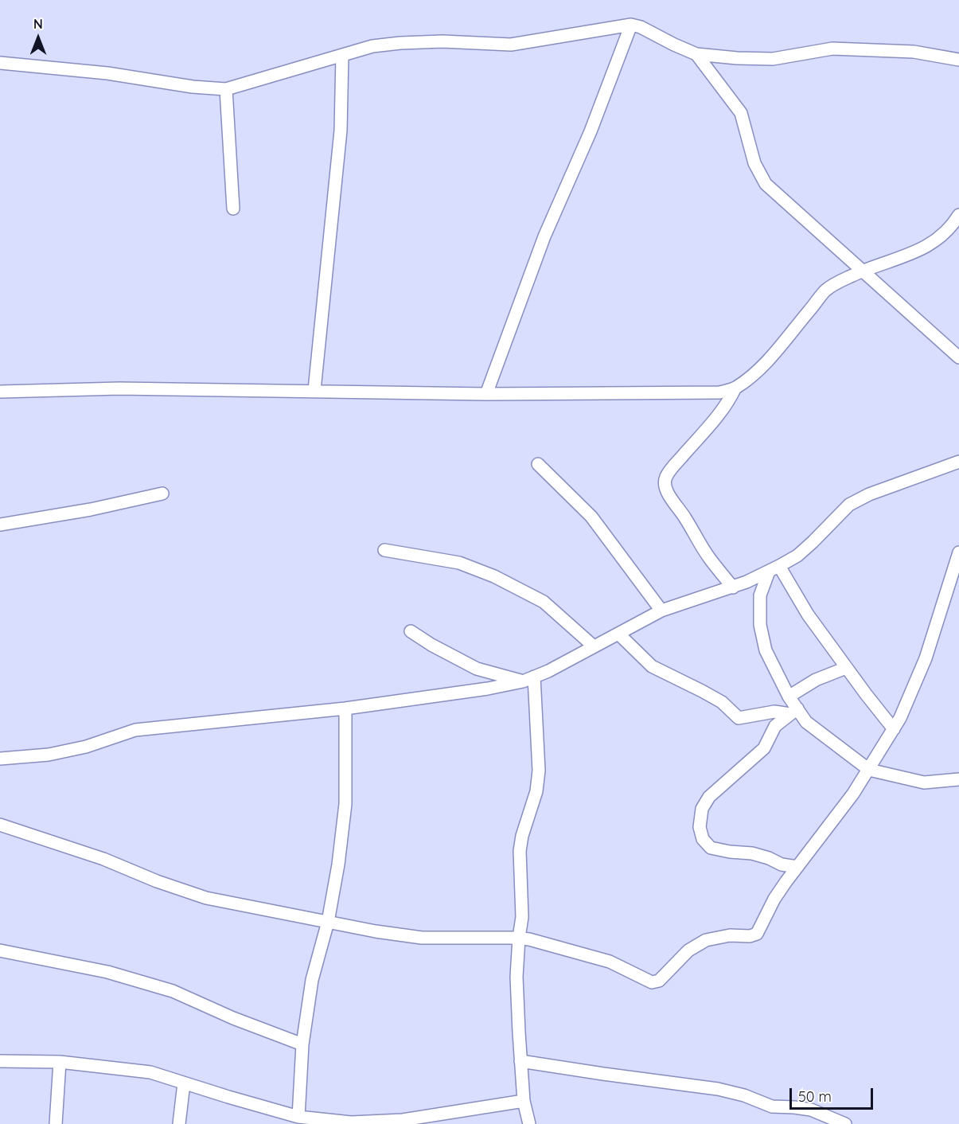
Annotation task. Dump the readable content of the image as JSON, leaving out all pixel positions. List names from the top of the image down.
{
  "scale_bar": "50 m",
  "north": "top"
}
